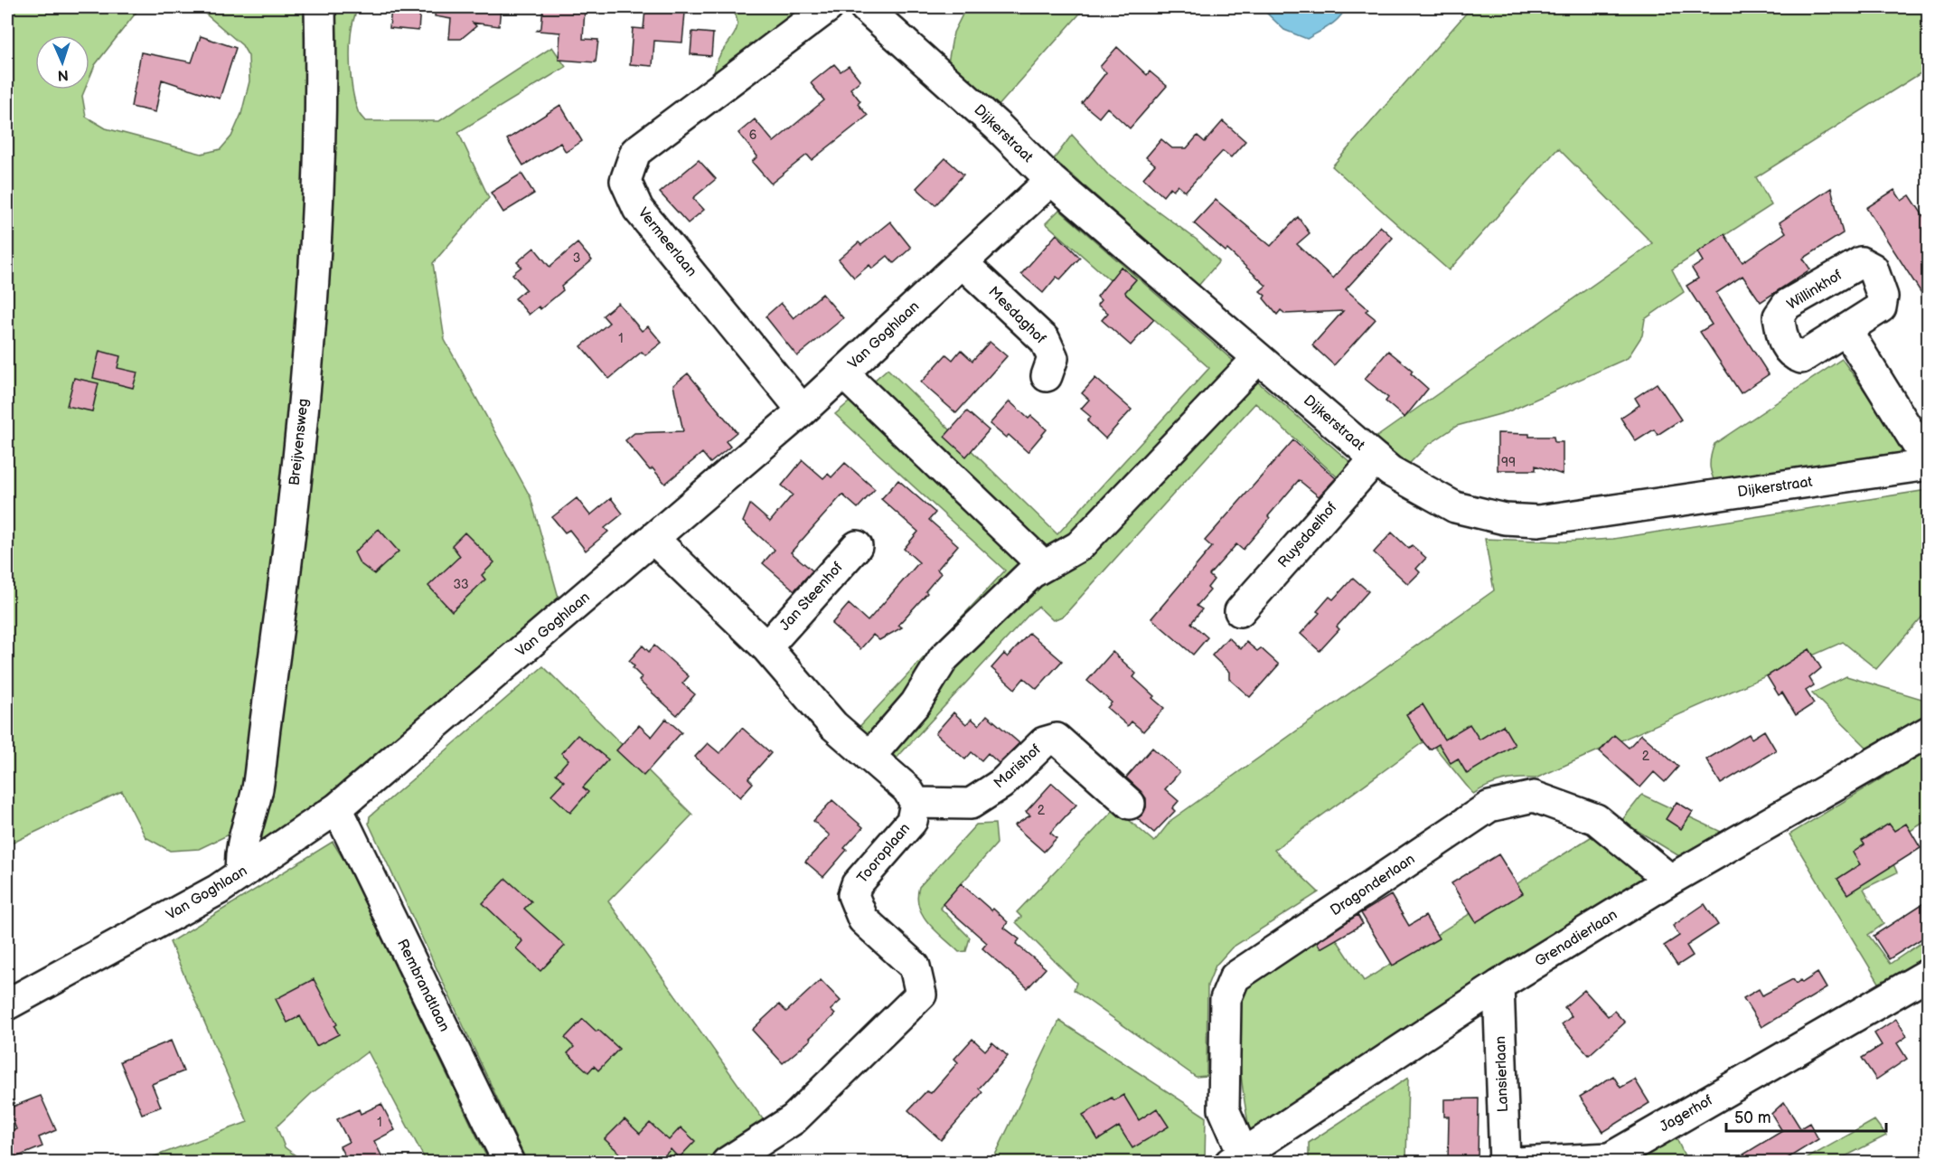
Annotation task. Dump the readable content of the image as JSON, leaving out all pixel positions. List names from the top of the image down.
{
  "streets": {
    "street": [
      "Dijkerstraat",
      "Vermeerlaan",
      "Mesdaghof",
      "Van Goghlaan",
      "Breijvensweg",
      "Ruysdaelhof",
      "Jan Steenhof",
      "Marishof",
      "Tooroplaan",
      "Dragonderlaan",
      "Grenadierlaan",
      "Rembrandtlaan",
      "Lansierlaan",
      "Jagerhof"
    ]
  },
  "crossings": [
    ["Dijkerstraat", "Van Goghlaan"],
    ["Dijkerstraat", "Ruysdaelhof"],
    ["Vermeerlaan", "Van Goghlaan"],
    ["Mesdaghof", "Van Goghlaan"],
    ["Van Goghlaan", "Breijvensweg"],
    ["Van Goghlaan", "Rembrandtlaan"],
    ["Marishof", "Tooroplaan"],
    ["Dragonderlaan", "Grenadierlaan"],
    ["Grenadierlaan", "Lansierlaan"]
  ],
  "house_numbers": [
    "6",
    "3",
    "1",
    "99",
    "33",
    "2",
    "2",
    "1"
  ],
  "scale_bar": "50 m",
  "north": "bottom"
}
